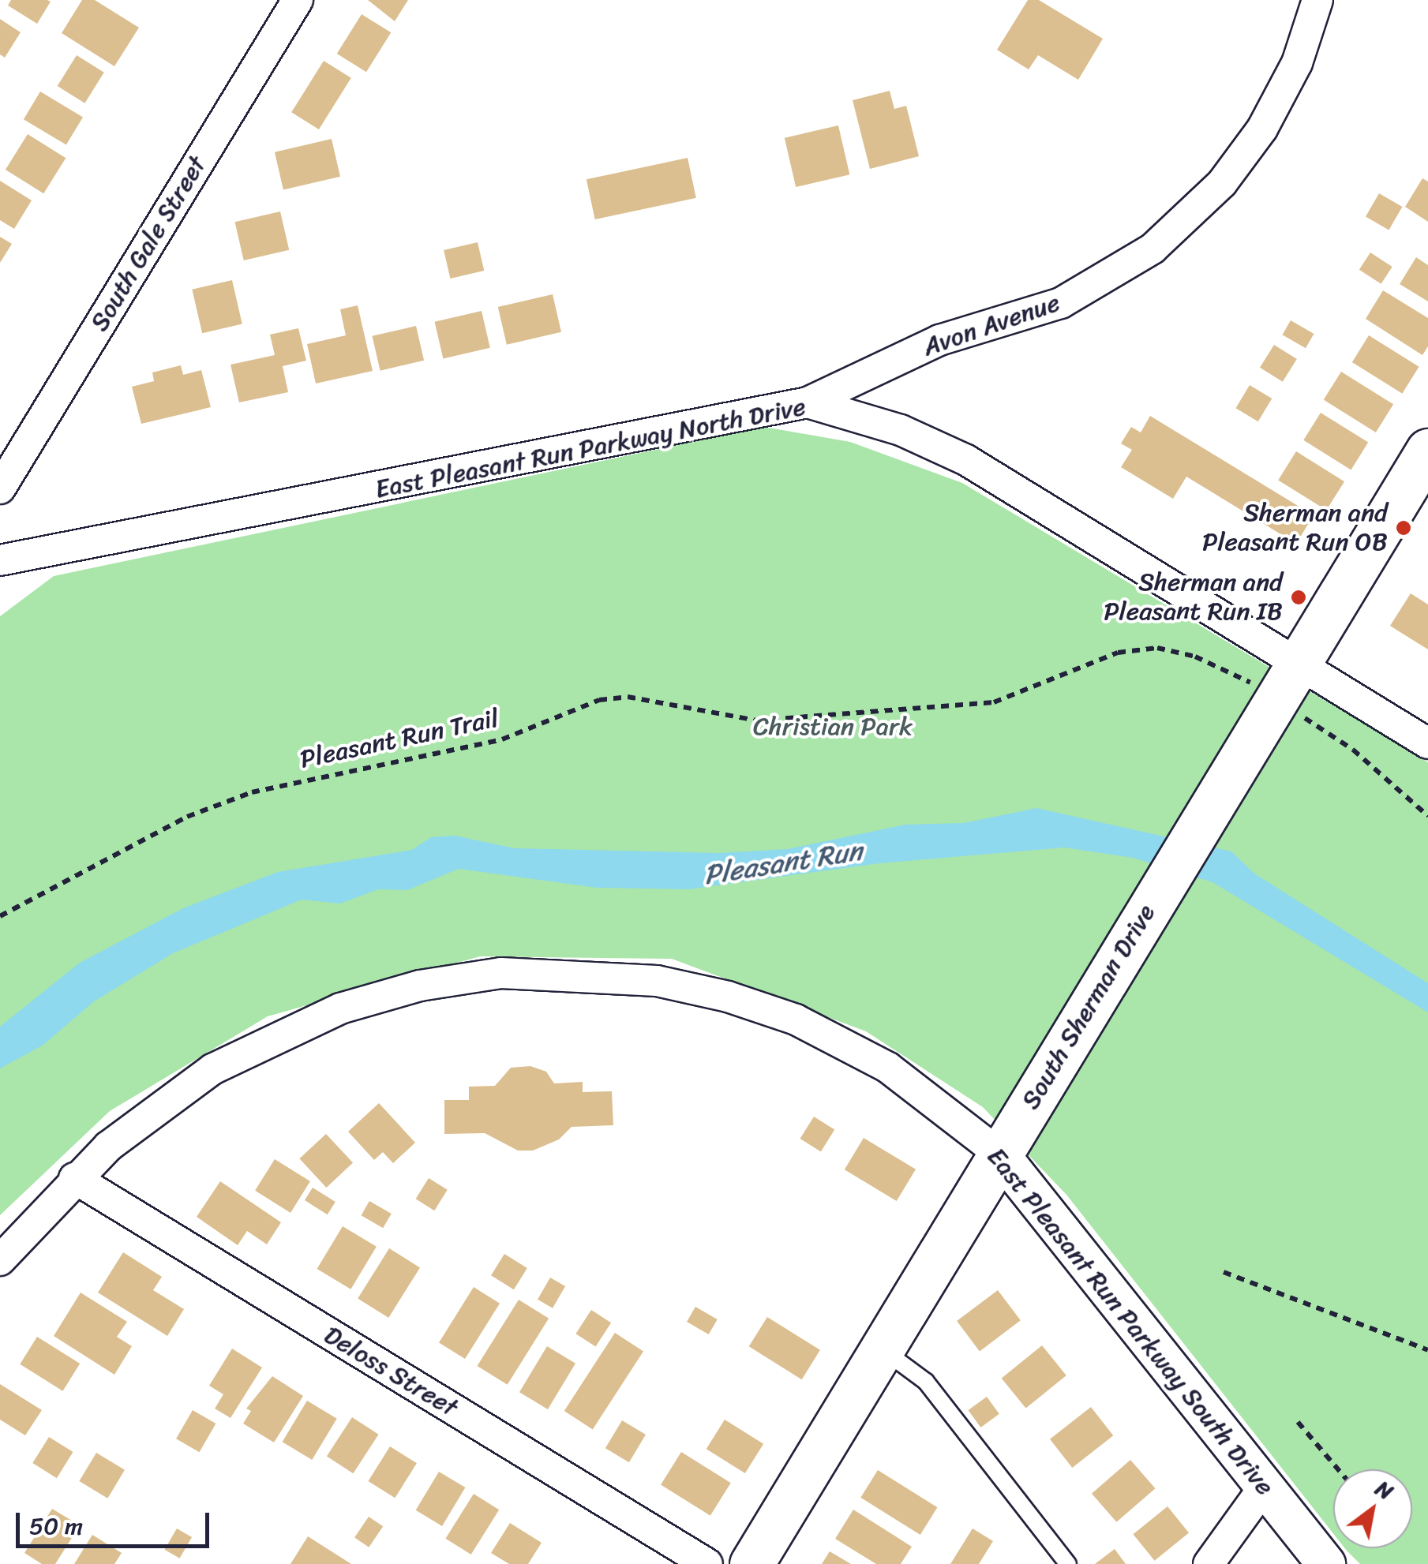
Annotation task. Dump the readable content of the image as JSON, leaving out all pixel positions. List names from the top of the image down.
{
  "streets": {
    "main road": ["South Sherman Drive"],
    "street": [
      "South Gale Street",
      "Avon Avenue",
      "East Pleasant Run Parkway North Drive",
      "East Pleasant Run Parkway South Drive",
      "Deloss Street"
    ],
    "path": ["Pleasant Run Trail"]
  },
  "crossings": [
    ["Avon Avenue", "East Pleasant Run Parkway North Drive"],
    ["East Pleasant Run Parkway North Drive", "South Sherman Drive"],
    ["Pleasant Run Trail", "South Sherman Drive"],
    ["South Sherman Drive", "East Pleasant Run Parkway South Drive"],
    ["East Pleasant Run Parkway South Drive", "Deloss Street"]
  ],
  "water": ["Pleasant Run"],
  "parks": ["Christian Park"],
  "places": ["Sherman and Pleasant Run OB", "Sherman and Pleasant Run IB"],
  "scale_bar": "50 m",
  "north": "top right"
}
